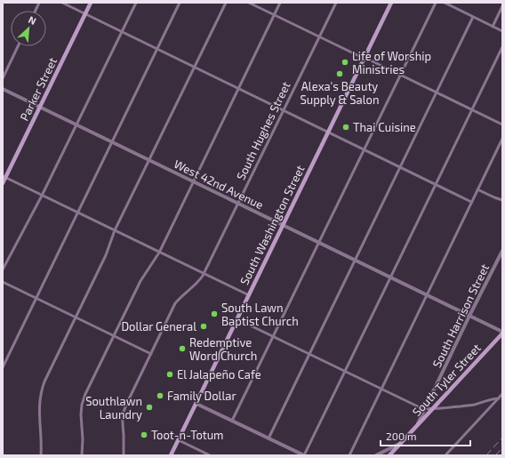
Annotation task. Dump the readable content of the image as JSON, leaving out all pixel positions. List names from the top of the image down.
{
  "streets": {
    "main road": ["Parker Street", "South Washington Street", "South Tyler Street"],
    "street": ["South Hughes Street", "West 42nd Avenue", "South Harrison Street"]
  },
  "crossings": [
    ["Parker Street", "West 42nd Avenue"],
    ["South Hughes Street", "West 42nd Avenue"],
    ["West 42nd Avenue", "South Washington Street"],
    ["West 42nd Avenue", "South Harrison Street"],
    ["West 42nd Avenue", "South Tyler Street"],
    ["South Harrison Street", "South Tyler Street"]
  ],
  "places": [
    "Life of Worship Ministries",
    "Alexa's Beauty Supply & Salon",
    "Thai Cuisine",
    "South Lawn Baptist Church",
    "Dollar General",
    "Redemptive Word Church",
    "El Jalapeño Cafe",
    "Family Dollar",
    "Southlawn Laundry",
    "Toot-n-Totum"
  ],
  "scale_bar": "200 m",
  "north": "top right"
}
